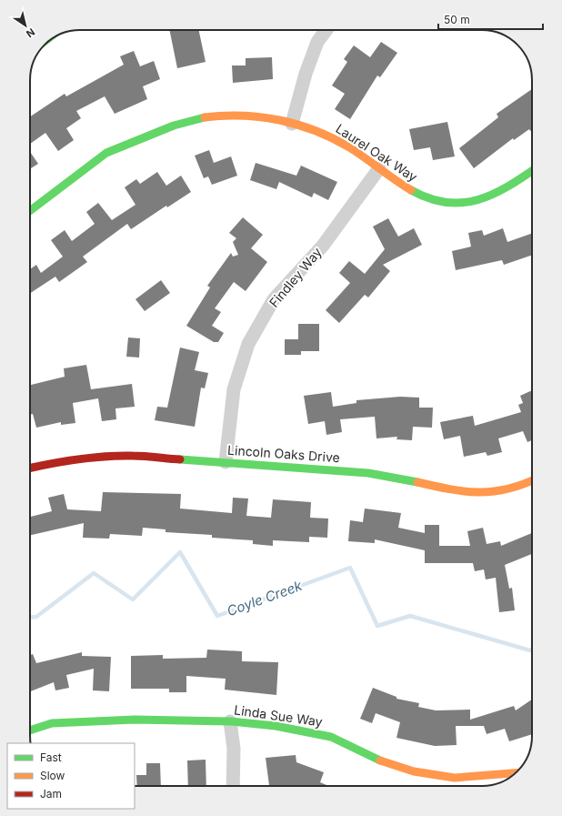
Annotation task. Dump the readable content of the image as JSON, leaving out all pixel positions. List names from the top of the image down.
{
  "streets": {
    "street": [
      "Laurel Oak Way",
      "Findley Way",
      "Lincoln Oaks Drive",
      "Linda Sue Way"
    ]
  },
  "crossings": [
    ["Laurel Oak Way", "Findley Way"],
    ["Findley Way", "Lincoln Oaks Drive"]
  ],
  "water": ["Coyle Creek"],
  "legend": ["Fast", "Slow", "Jam"],
  "scale_bar": "50 m",
  "north": "bottom right"
}
